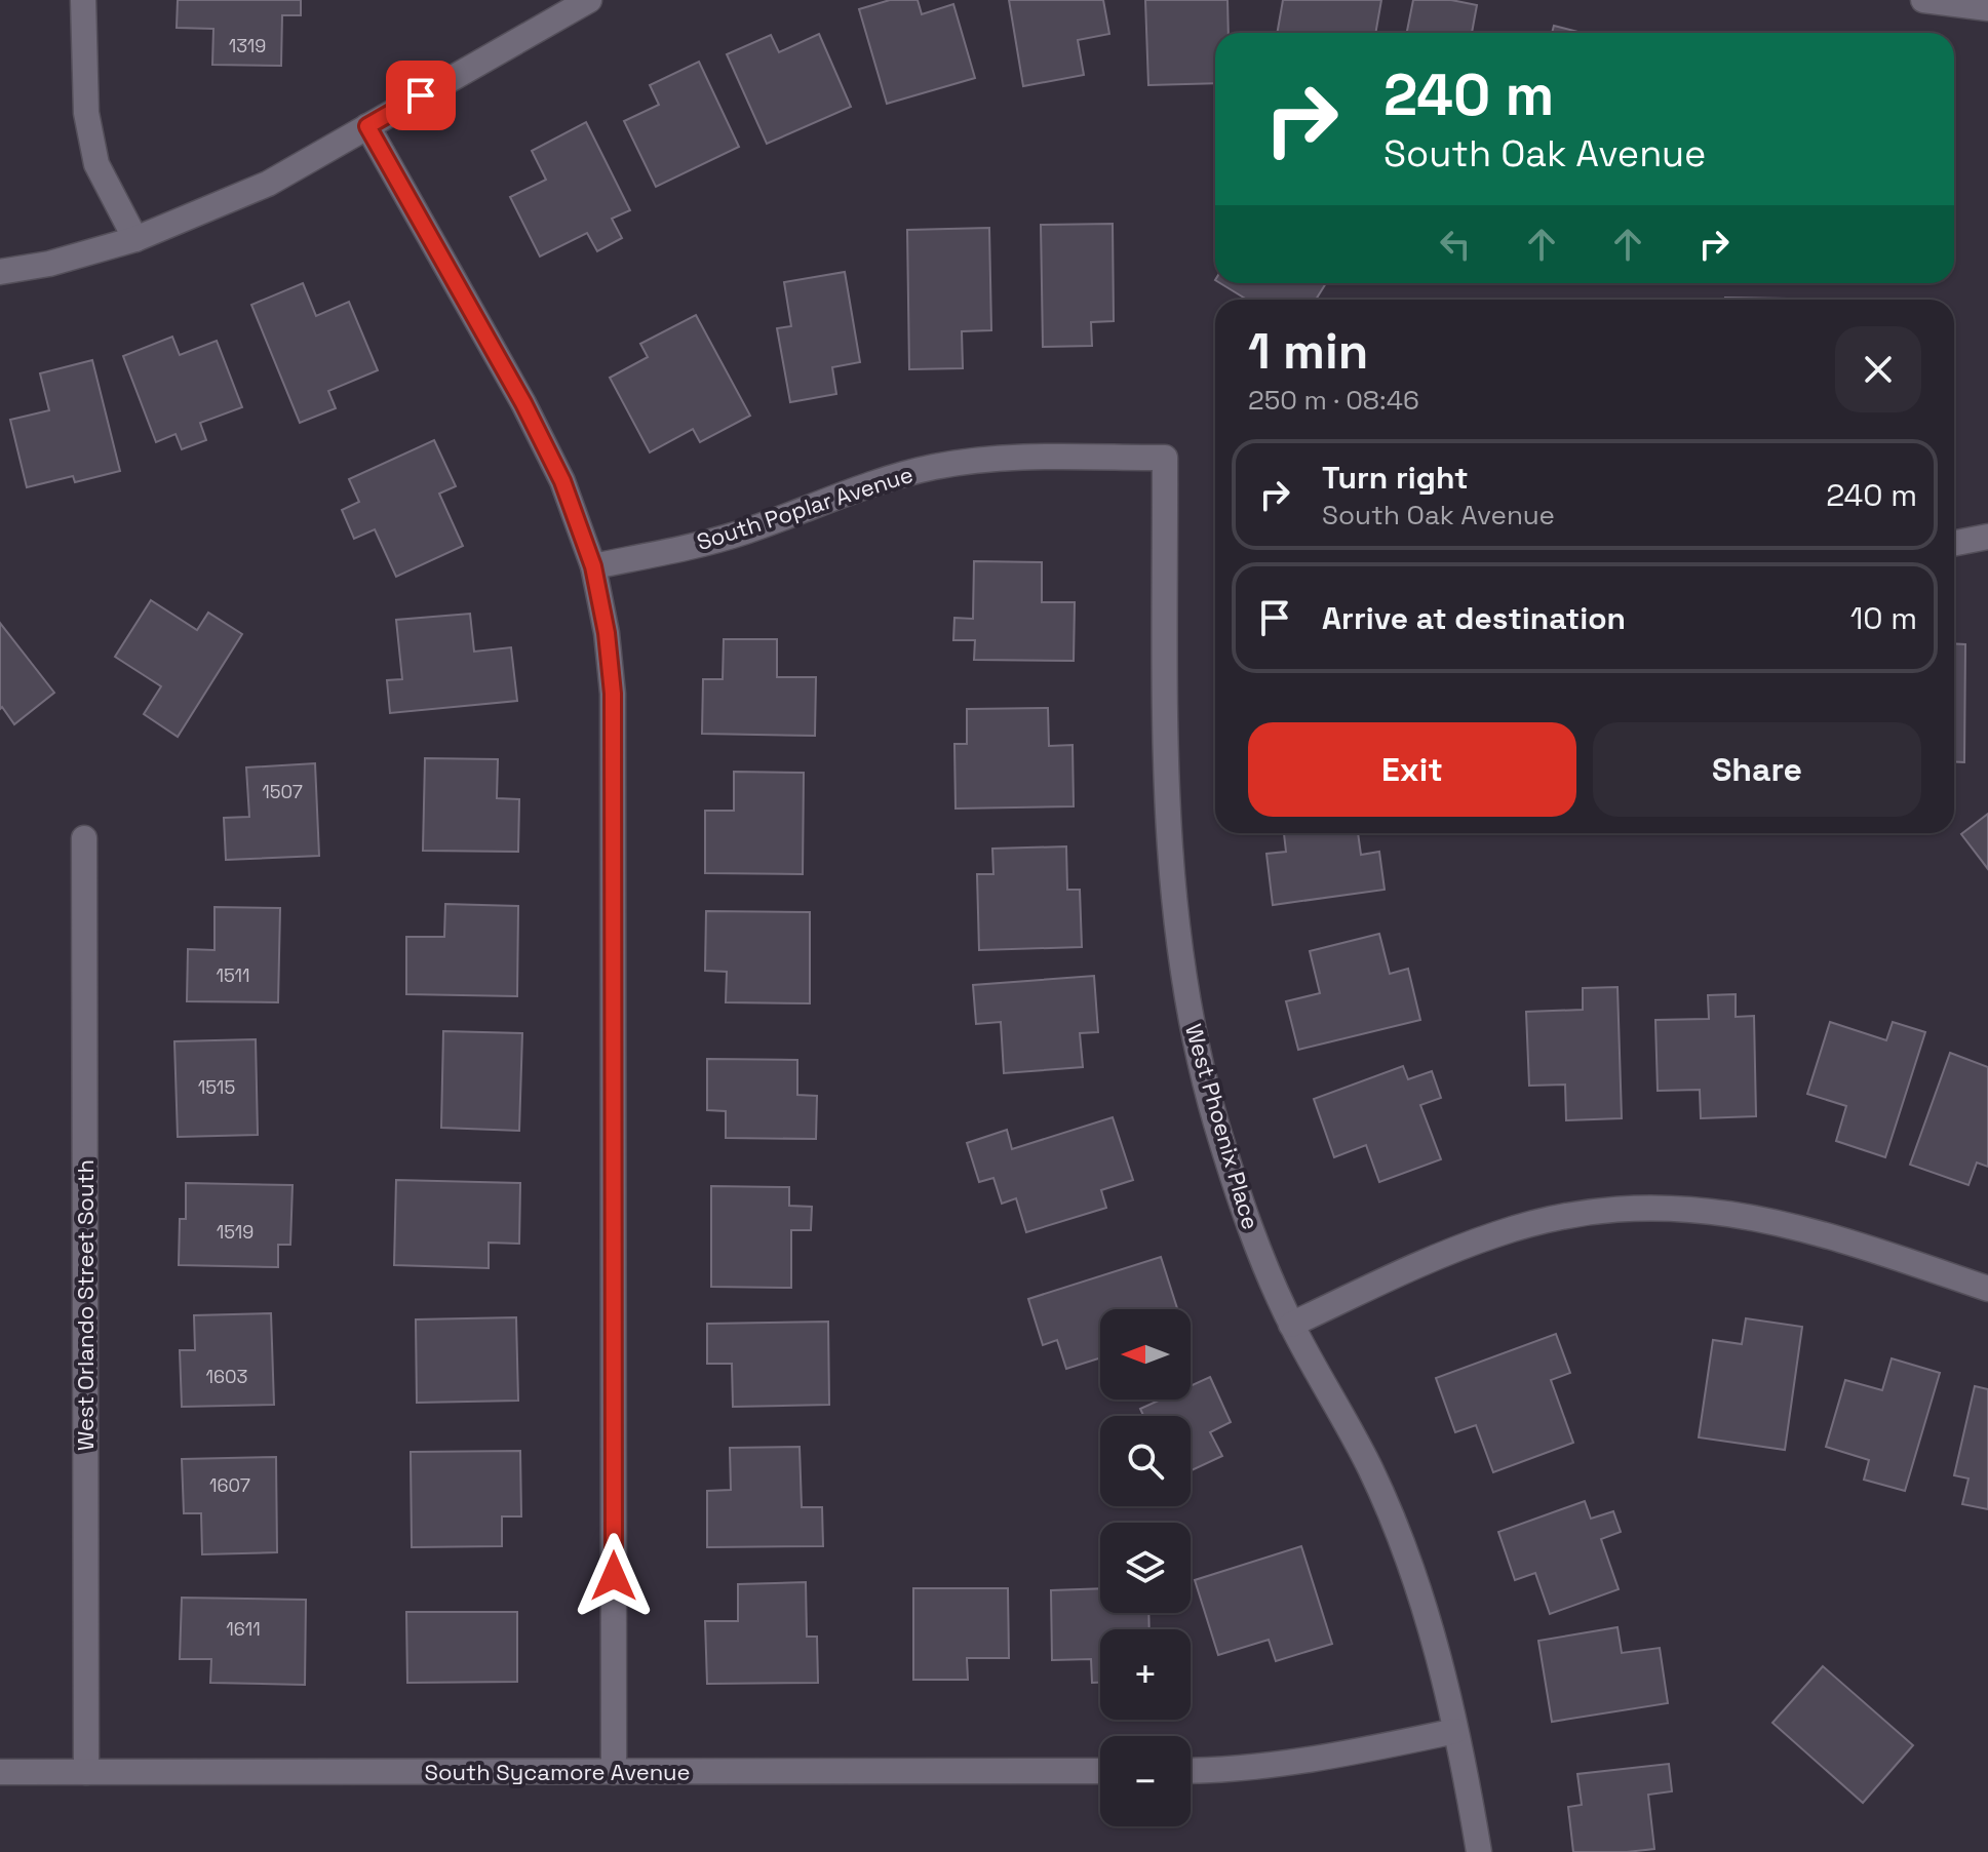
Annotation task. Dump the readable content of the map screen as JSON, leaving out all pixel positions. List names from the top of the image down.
{
  "streets": {
    "street": [
      "South Poplar Avenue",
      "West Phoenix Place",
      "West Orlando Street South",
      "South Sycamore Avenue"
    ]
  },
  "crossings": [
    ["South Poplar Avenue", "West Phoenix Place"],
    ["West Orlando Street South", "South Sycamore Avenue"]
  ],
  "house_numbers": [
    "1319",
    "1507",
    "1511",
    "1515",
    "1519",
    "1603",
    "1607",
    "1611"
  ],
  "north": "left",
  "page": {
    "turn": ["240 m", "South Oak Avenue"],
    "heading": ["1 min", "250 m · 08:46"],
    "list": [
      {
        "name": "Turn right",
        "note": "South Oak Avenue",
        "value": "240 m"
      },
      {
        "name": "Arrive at destination",
        "value": "10 m"
      }
    ],
    "buttons": ["Exit", "Share"],
    "map_buttons": ["+", "−"]
  }
}
